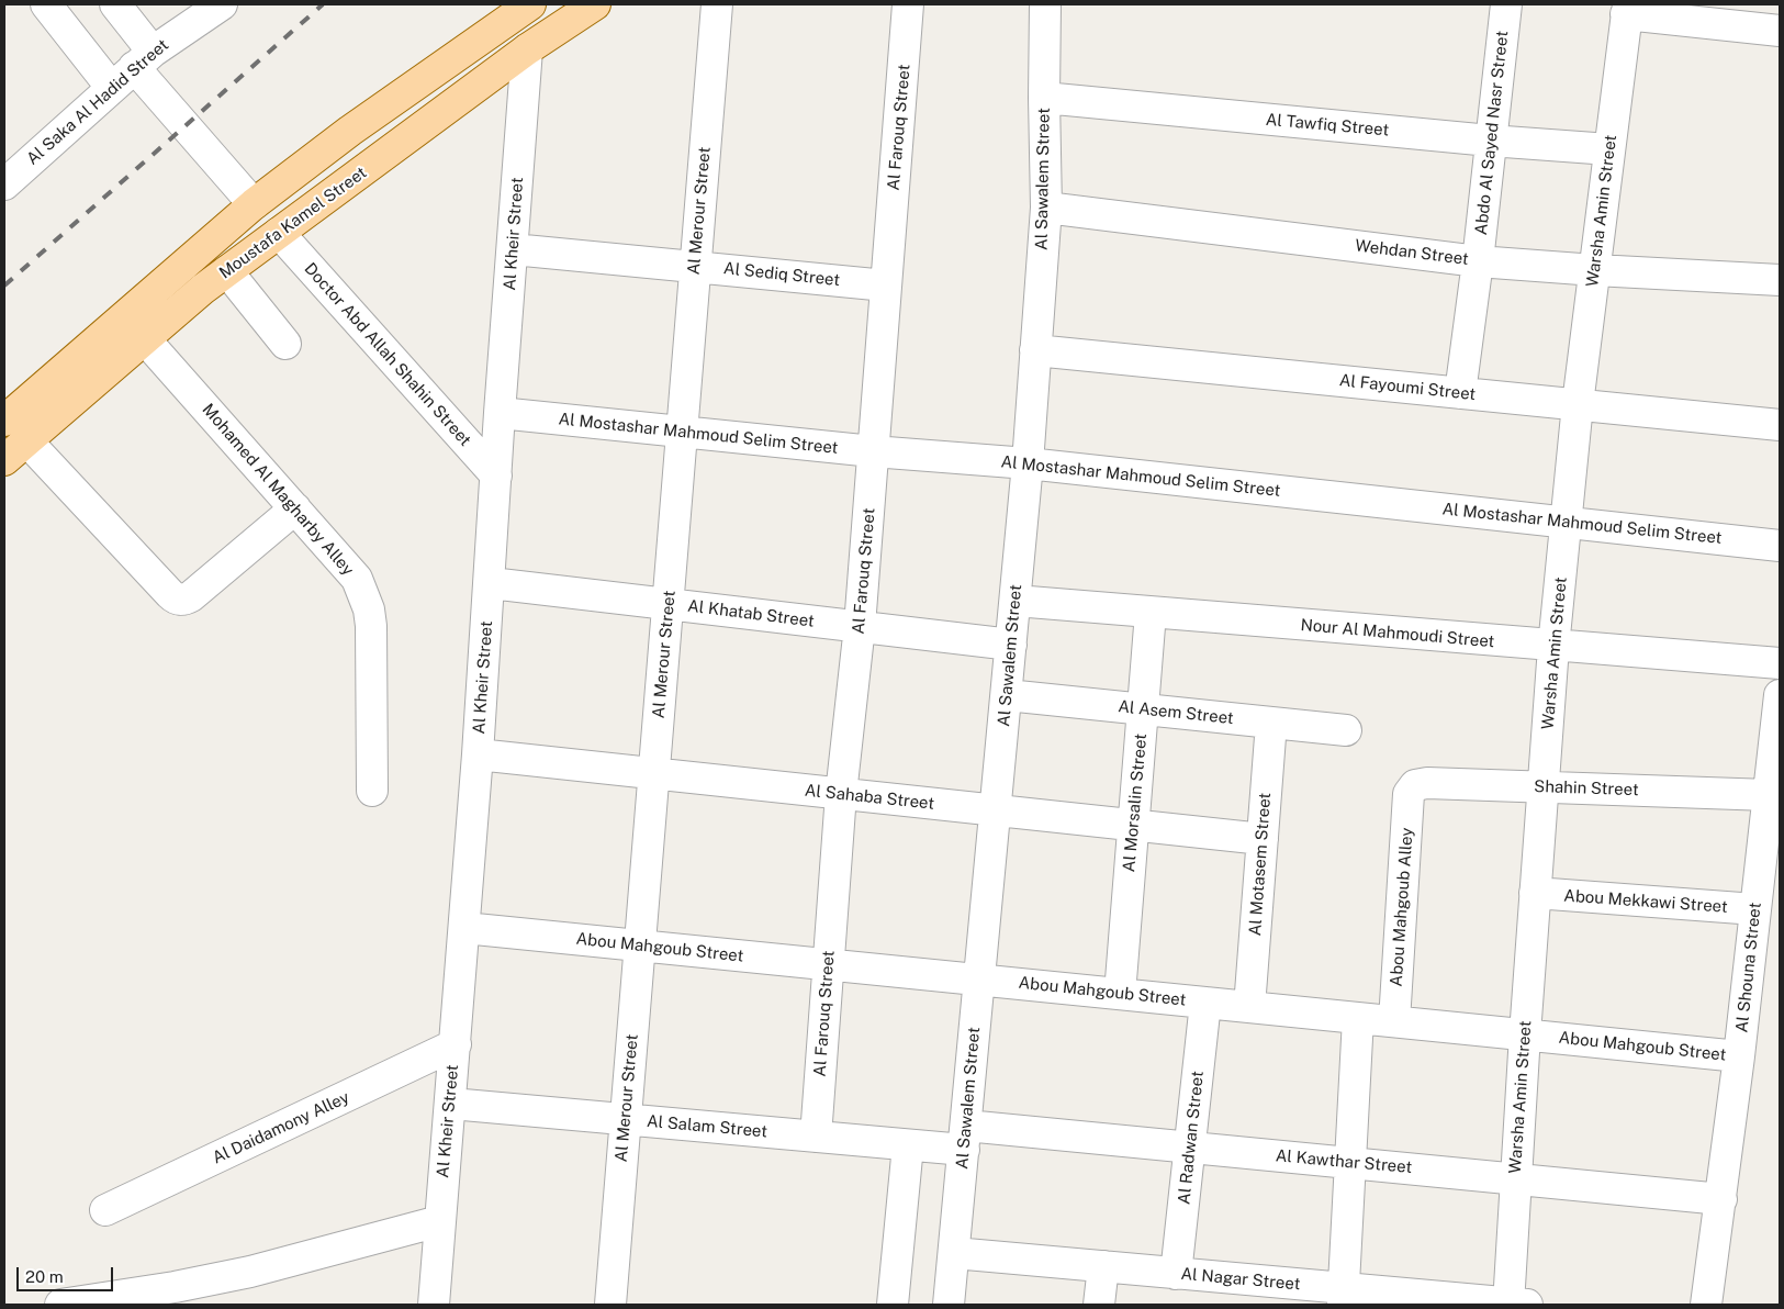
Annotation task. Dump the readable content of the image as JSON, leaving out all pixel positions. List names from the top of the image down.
{
  "streets": {
    "main road": ["Moustafa Kamel Street"],
    "street": [
      "Al Saka Al Hadid Street",
      "Al Tawfiq Street",
      "Al Farouq Street",
      "Abdo Al Sayed Nasr Street",
      "Al Sawalem Street",
      "Al Merour Street",
      "Warsha Amin Street",
      "Al Kheir Street",
      "Wehdan Street",
      "Al Sediq Street",
      "Doctor Abd Allah Shahin Street",
      "Al Fayoumi Street",
      "Al Mostashar Mahmoud Selim Street",
      "Mohamed Al Magharby Alley",
      "Al Khatab Street",
      "Nour Al Mahmoudi Street",
      "Al Asem Street",
      "Shahin Street",
      "Al Sahaba Street",
      "Al Morsalin Street",
      "Al Motasem Street",
      "Abou Mekkawi Street",
      "Abou Mahgoub Alley",
      "Abou Mahgoub Street",
      "Al Shouna Street",
      "Al Salam Street",
      "Al Daidamony Alley",
      "Al Radwan Street",
      "Al Kawthar Street",
      "Al Nagar Street"
    ]
  },
  "crossings": [
    ["Al Tawfiq Street", "Abdo Al Sayed Nasr Street"],
    ["Al Tawfiq Street", "Al Sawalem Street"],
    ["Al Tawfiq Street", "Warsha Amin Street"],
    ["Al Farouq Street", "Al Sediq Street"],
    ["Al Farouq Street", "Al Mostashar Mahmoud Selim Street"],
    ["Al Farouq Street", "Al Khatab Street"],
    ["Al Farouq Street", "Al Sahaba Street"],
    ["Al Farouq Street", "Abou Mahgoub Street"],
    ["Al Farouq Street", "Al Salam Street"],
    ["Abdo Al Sayed Nasr Street", "Wehdan Street"],
    ["Abdo Al Sayed Nasr Street", "Al Fayoumi Street"],
    ["Al Sawalem Street", "Wehdan Street"],
    ["Al Sawalem Street", "Al Fayoumi Street"],
    ["Al Sawalem Street", "Al Mostashar Mahmoud Selim Street"],
    ["Al Sawalem Street", "Al Khatab Street"],
    ["Al Sawalem Street", "Nour Al Mahmoudi Street"],
    ["Al Sawalem Street", "Al Asem Street"],
    ["Al Sawalem Street", "Al Sahaba Street"],
    ["Al Sawalem Street", "Abou Mahgoub Street"],
    ["Al Sawalem Street", "Al Salam Street"],
    ["Al Sawalem Street", "Al Kawthar Street"],
    ["Al Sawalem Street", "Al Nagar Street"],
    ["Al Merour Street", "Al Sediq Street"],
    ["Al Merour Street", "Al Mostashar Mahmoud Selim Street"],
    ["Al Merour Street", "Al Khatab Street"],
    ["Al Merour Street", "Al Sahaba Street"],
    ["Al Merour Street", "Abou Mahgoub Street"],
    ["Al Merour Street", "Al Salam Street"],
    ["Warsha Amin Street", "Wehdan Street"],
    ["Warsha Amin Street", "Al Fayoumi Street"],
    ["Warsha Amin Street", "Al Mostashar Mahmoud Selim Street"],
    ["Warsha Amin Street", "Nour Al Mahmoudi Street"],
    ["Warsha Amin Street", "Shahin Street"],
    ["Warsha Amin Street", "Abou Mekkawi Street"],
    ["Warsha Amin Street", "Abou Mahgoub Street"],
    ["Warsha Amin Street", "Al Kawthar Street"],
    ["Warsha Amin Street", "Al Nagar Street"],
    ["Moustafa Kamel Street", "Al Kheir Street"],
    ["Moustafa Kamel Street", "Doctor Abd Allah Shahin Street"],
    ["Moustafa Kamel Street", "Mohamed Al Magharby Alley"],
    ["Al Kheir Street", "Al Sediq Street"],
    ["Al Kheir Street", "Doctor Abd Allah Shahin Street"],
    ["Al Kheir Street", "Al Mostashar Mahmoud Selim Street"],
    ["Al Kheir Street", "Al Khatab Street"],
    ["Al Kheir Street", "Al Sahaba Street"],
    ["Al Kheir Street", "Abou Mahgoub Street"],
    ["Al Kheir Street", "Al Salam Street"],
    ["Al Kheir Street", "Al Daidamony Alley"],
    ["Nour Al Mahmoudi Street", "Al Morsalin Street"],
    ["Al Asem Street", "Al Morsalin Street"],
    ["Al Asem Street", "Al Motasem Street"],
    ["Shahin Street", "Abou Mahgoub Alley"],
    ["Shahin Street", "Al Shouna Street"],
    ["Al Sahaba Street", "Al Morsalin Street"],
    ["Al Sahaba Street", "Al Motasem Street"],
    ["Al Morsalin Street", "Abou Mahgoub Street"],
    ["Al Motasem Street", "Abou Mahgoub Street"],
    ["Abou Mekkawi Street", "Al Shouna Street"],
    ["Abou Mahgoub Alley", "Abou Mahgoub Street"],
    ["Abou Mahgoub Street", "Al Shouna Street"],
    ["Abou Mahgoub Street", "Al Radwan Street"],
    ["Al Shouna Street", "Al Kawthar Street"],
    ["Al Salam Street", "Al Kawthar Street"],
    ["Al Radwan Street", "Al Kawthar Street"],
    ["Al Radwan Street", "Al Nagar Street"]
  ],
  "scale_bar": "20 m"
}
